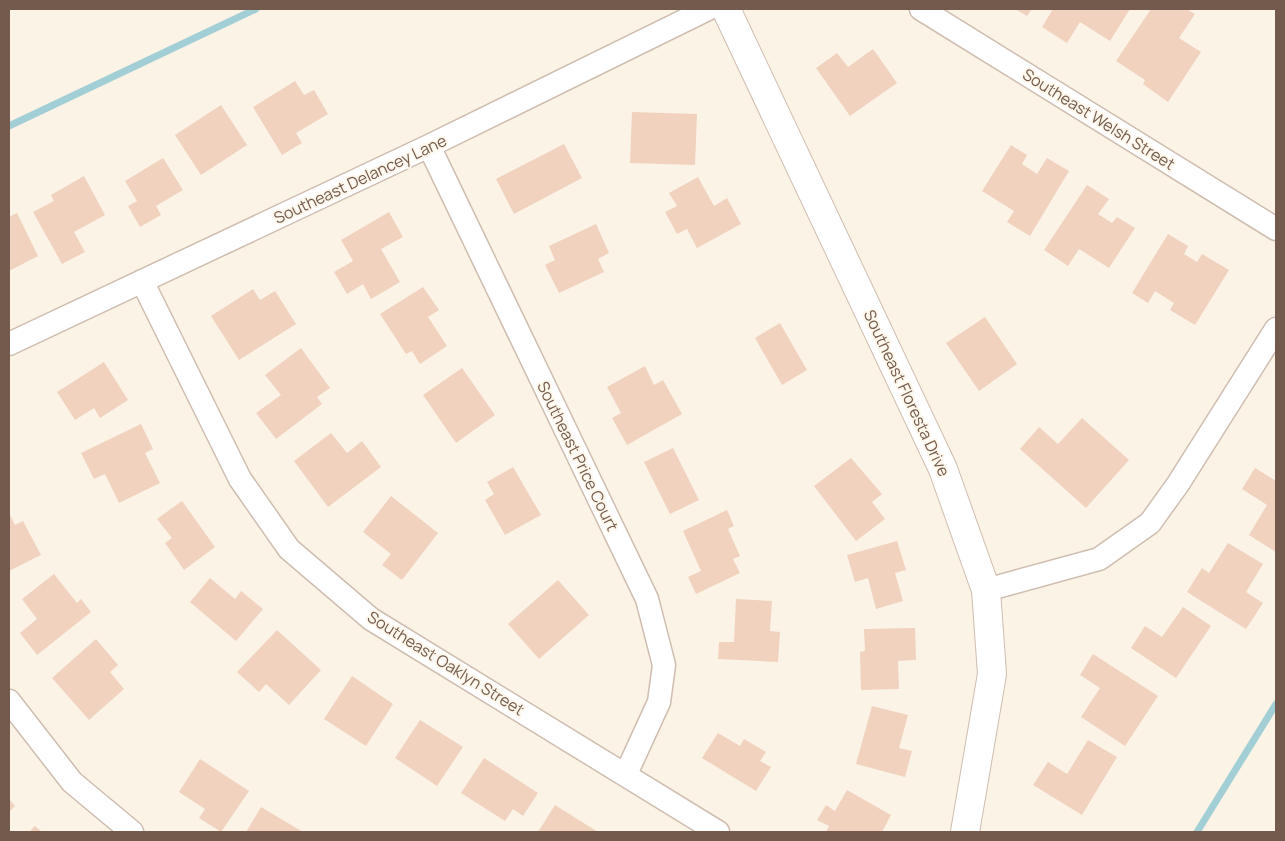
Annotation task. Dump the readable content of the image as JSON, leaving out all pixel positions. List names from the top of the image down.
{
  "streets": {
    "street": [
      "Southeast Welsh Street",
      "Southeast Delancey Lane",
      "Southeast Floresta Drive",
      "Southeast Price Court",
      "Southeast Oaklyn Street"
    ]
  },
  "crossings": [
    ["Southeast Delancey Lane", "Southeast Price Court"],
    ["Southeast Delancey Lane", "Southeast Oaklyn Street"],
    ["Southeast Price Court", "Southeast Oaklyn Street"]
  ]
}
